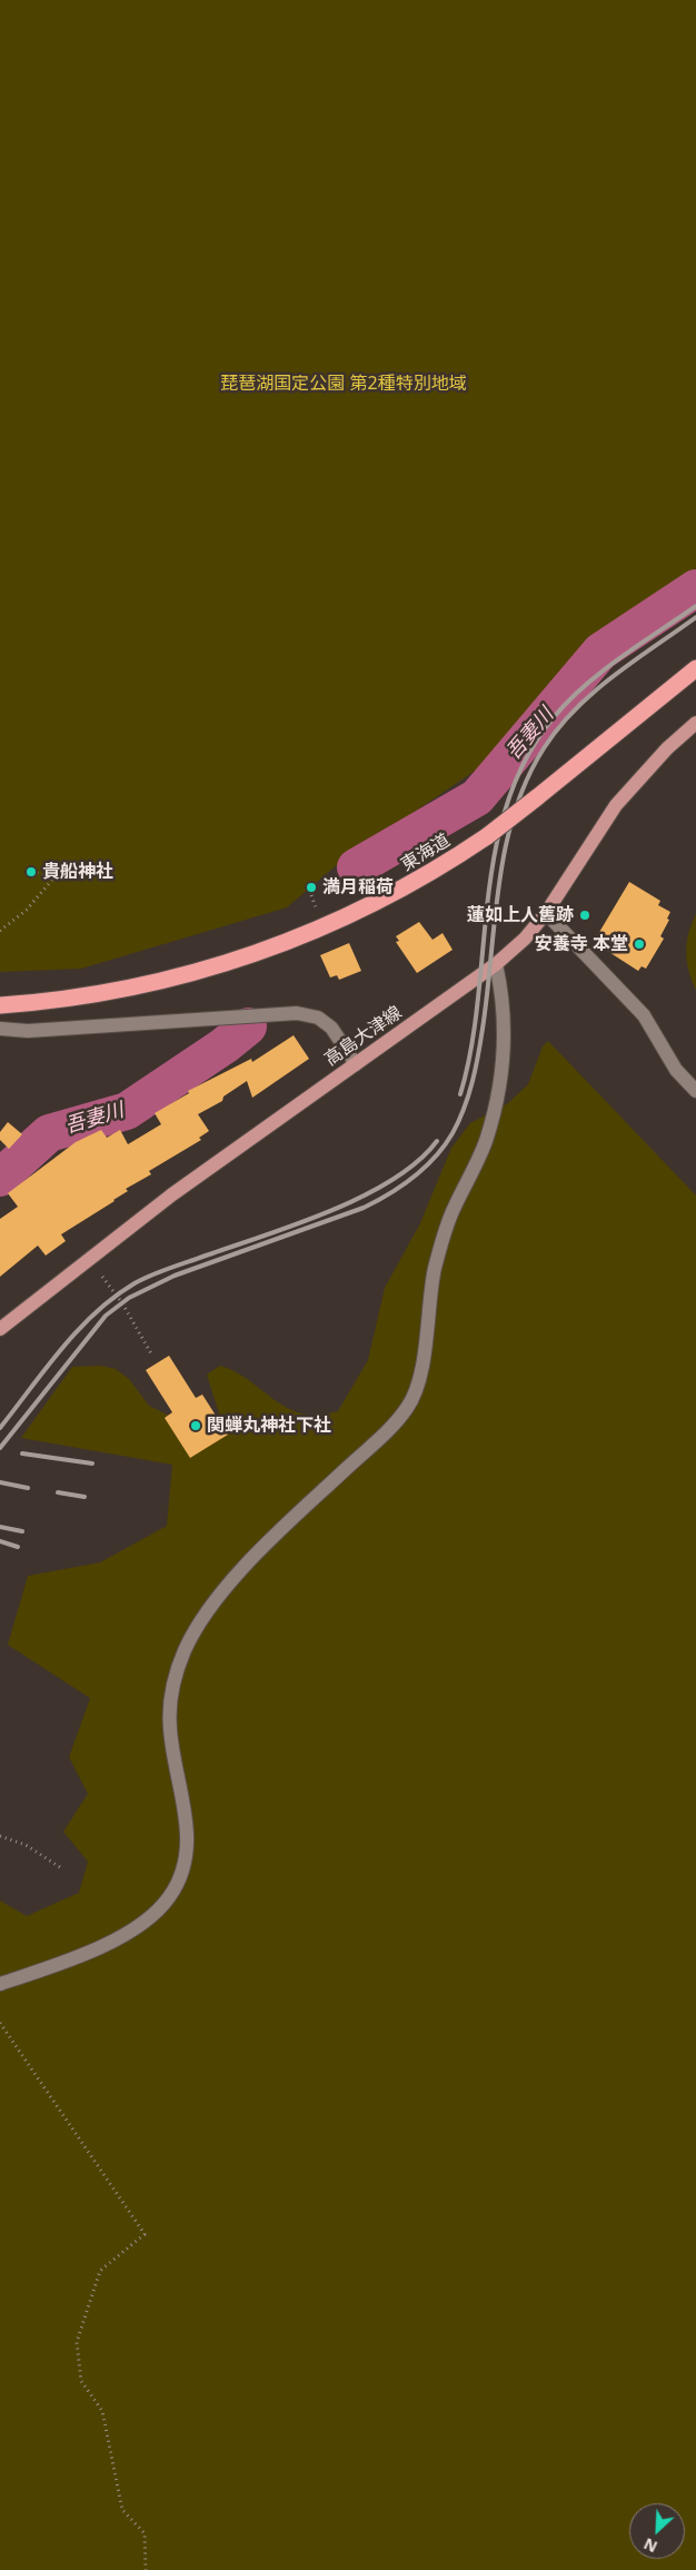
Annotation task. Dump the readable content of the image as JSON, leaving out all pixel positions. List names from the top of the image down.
{
  "streets": {
    "highway": ["東海道"],
    "main road": ["高島大津線"]
  },
  "water": ["吾妻川"],
  "parks": ["琵琶湖国定公園 第2種特別地域"],
  "places": [
    "貴船神社",
    "満月稲荷",
    "蓮如上人舊跡",
    "安養寺 本堂",
    "関蝉丸神社下社"
  ],
  "north": "bottom left"
}
